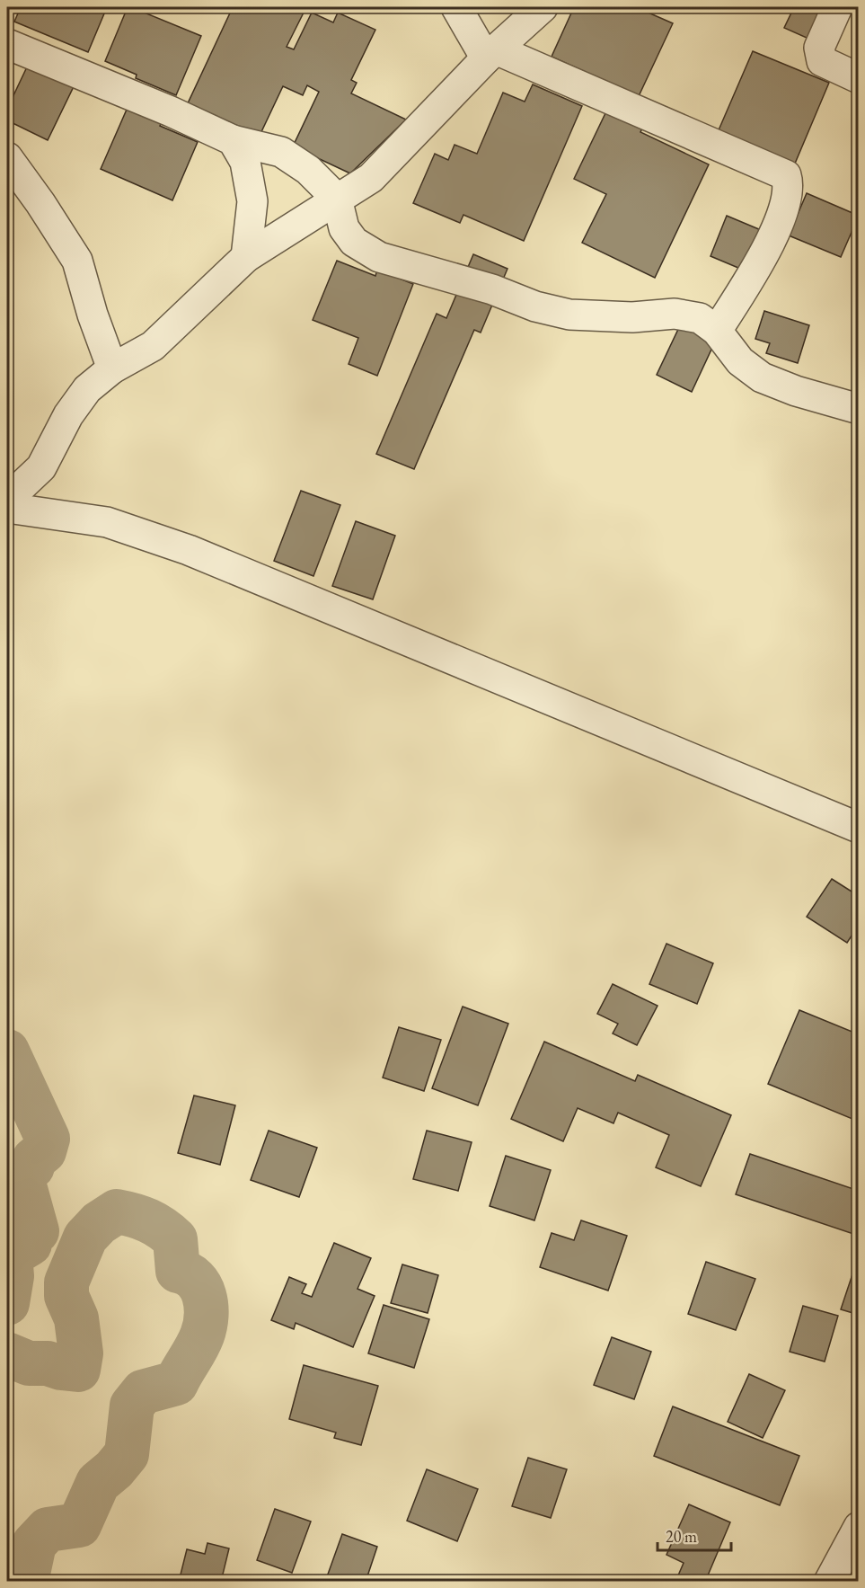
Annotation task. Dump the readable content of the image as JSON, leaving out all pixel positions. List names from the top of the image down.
{
  "scale_bar": "20 m"
}
